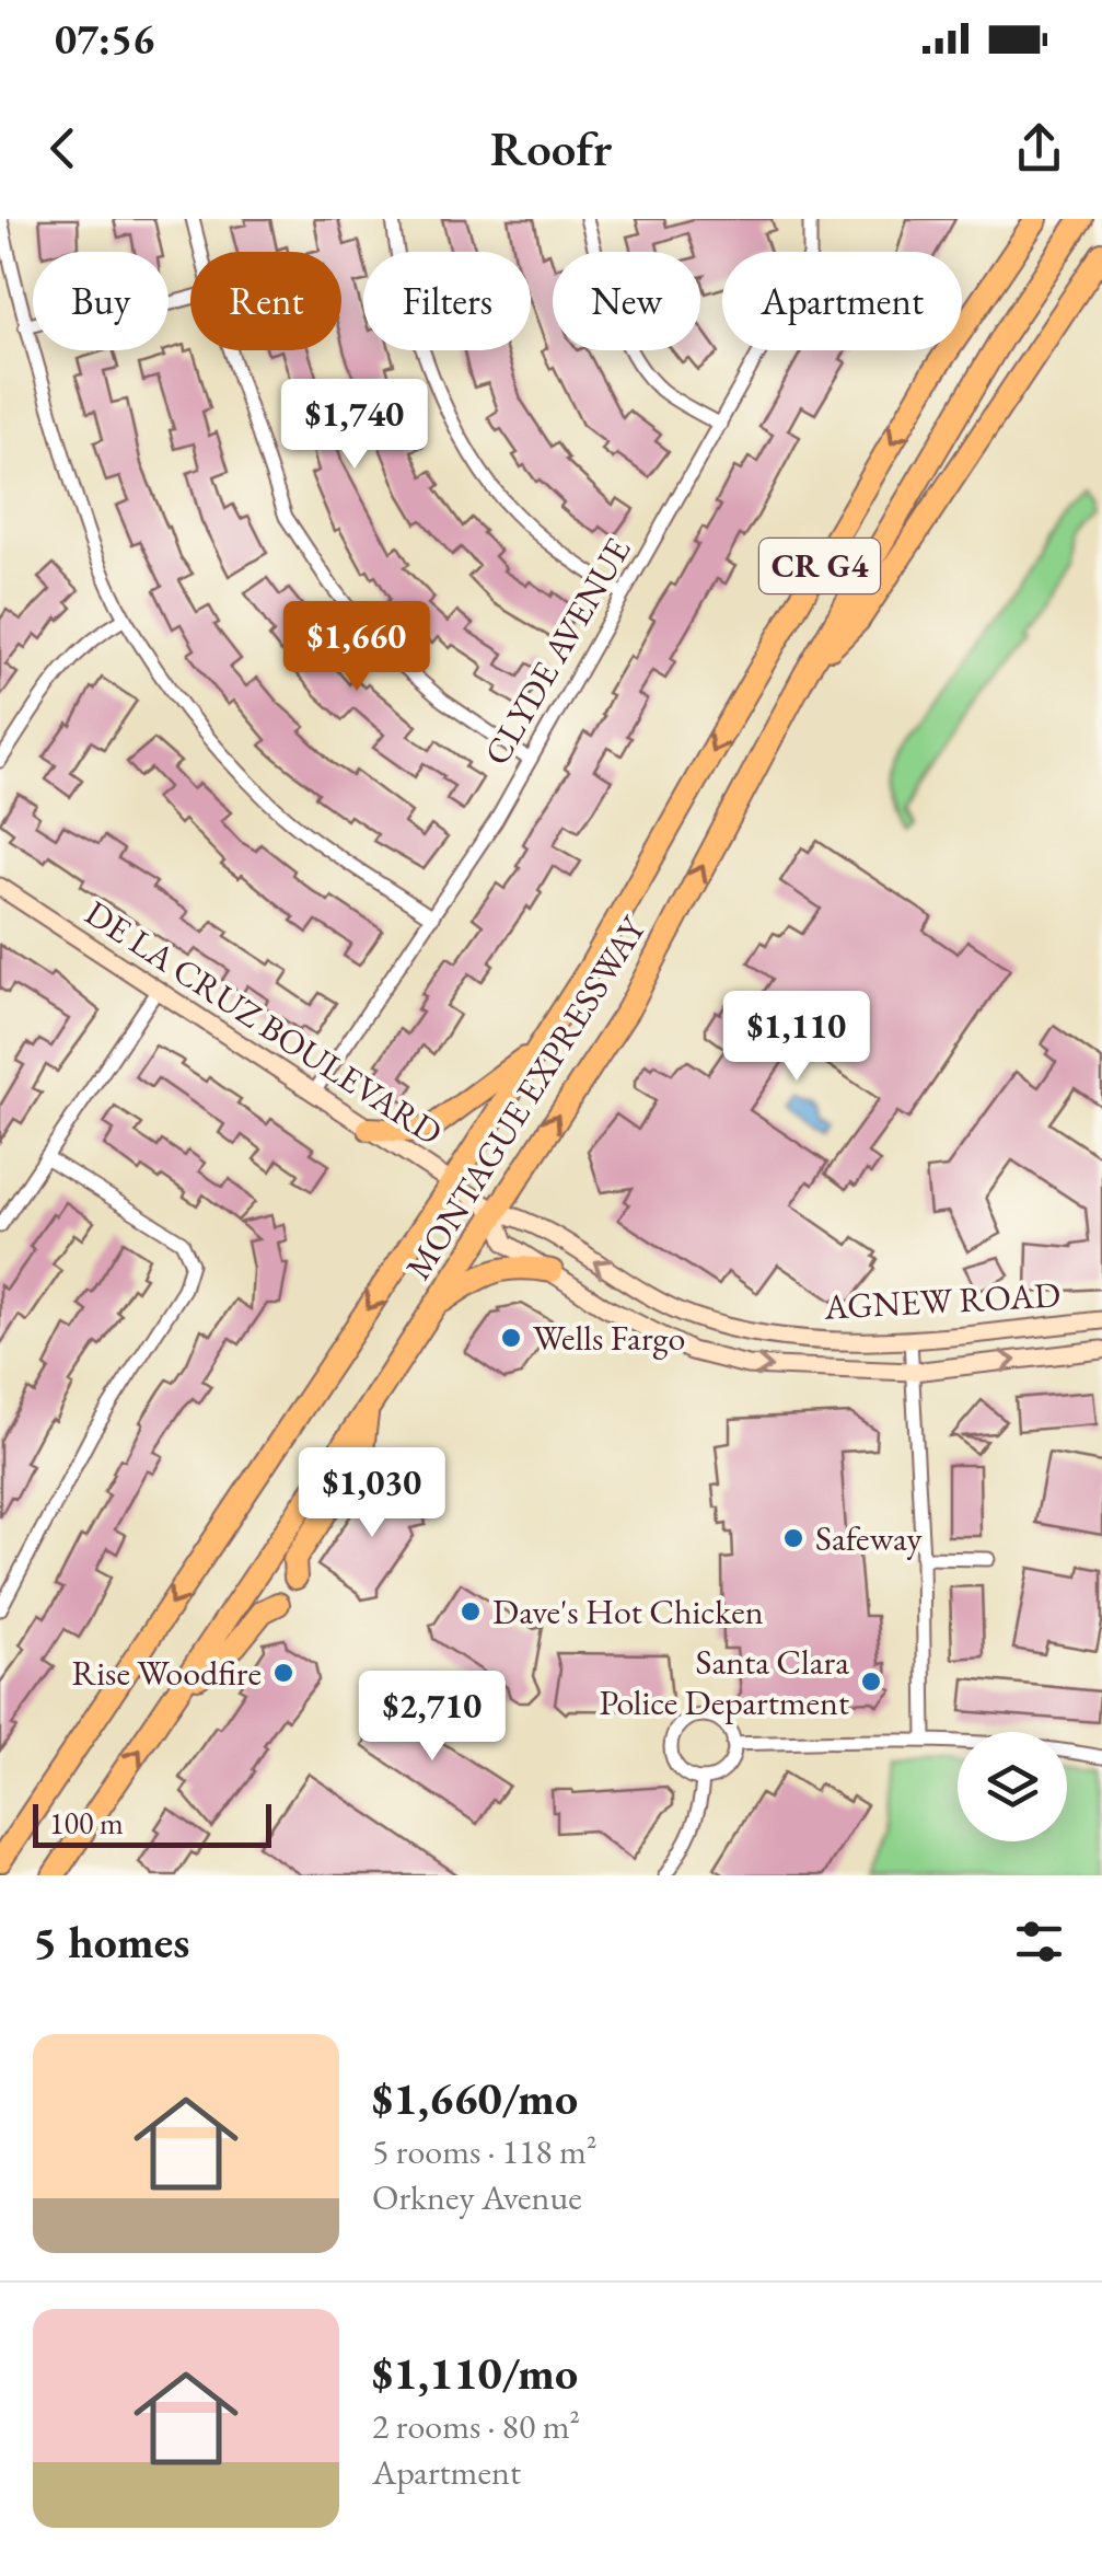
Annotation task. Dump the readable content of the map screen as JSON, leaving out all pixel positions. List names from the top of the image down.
{
  "streets": {
    "highway": ["CR G4", "MONTAGUE EXPRESSWAY"],
    "main road": ["DE LA CRUZ BOULEVARD", "AGNEW ROAD"],
    "street": ["CLYDE AVENUE"]
  },
  "crossings": [
    ["CLYDE AVENUE", "DE LA CRUZ BOULEVARD"],
    ["DE LA CRUZ BOULEVARD", "MONTAGUE EXPRESSWAY"],
    ["DE LA CRUZ BOULEVARD", "AGNEW ROAD"],
    ["MONTAGUE EXPRESSWAY", "AGNEW ROAD"]
  ],
  "places": [
    "Wells Fargo",
    "Safeway",
    "Dave's Hot Chicken",
    "Rise Woodfire",
    "Santa Clara Police Department"
  ],
  "scale_bar": "100 m",
  "page": {
    "status": "07:56",
    "header": "Roofr",
    "chip": [
      "Buy",
      "Rent",
      "Filters",
      "New",
      "Apartment"
    ],
    "price": [
      "$1,740",
      "$1,660",
      "$1,110",
      "$1,030",
      "$2,710"
    ],
    "scale": "100 m",
    "heading": "5 homes",
    "list": [
      {
        "name": "$1,660/mo",
        "note": "5 rooms · 118 m² · Orkney Avenue"
      },
      {
        "name": "$1,110/mo",
        "note": "2 rooms · 80 m² · Apartment"
      }
    ]
  }
}
